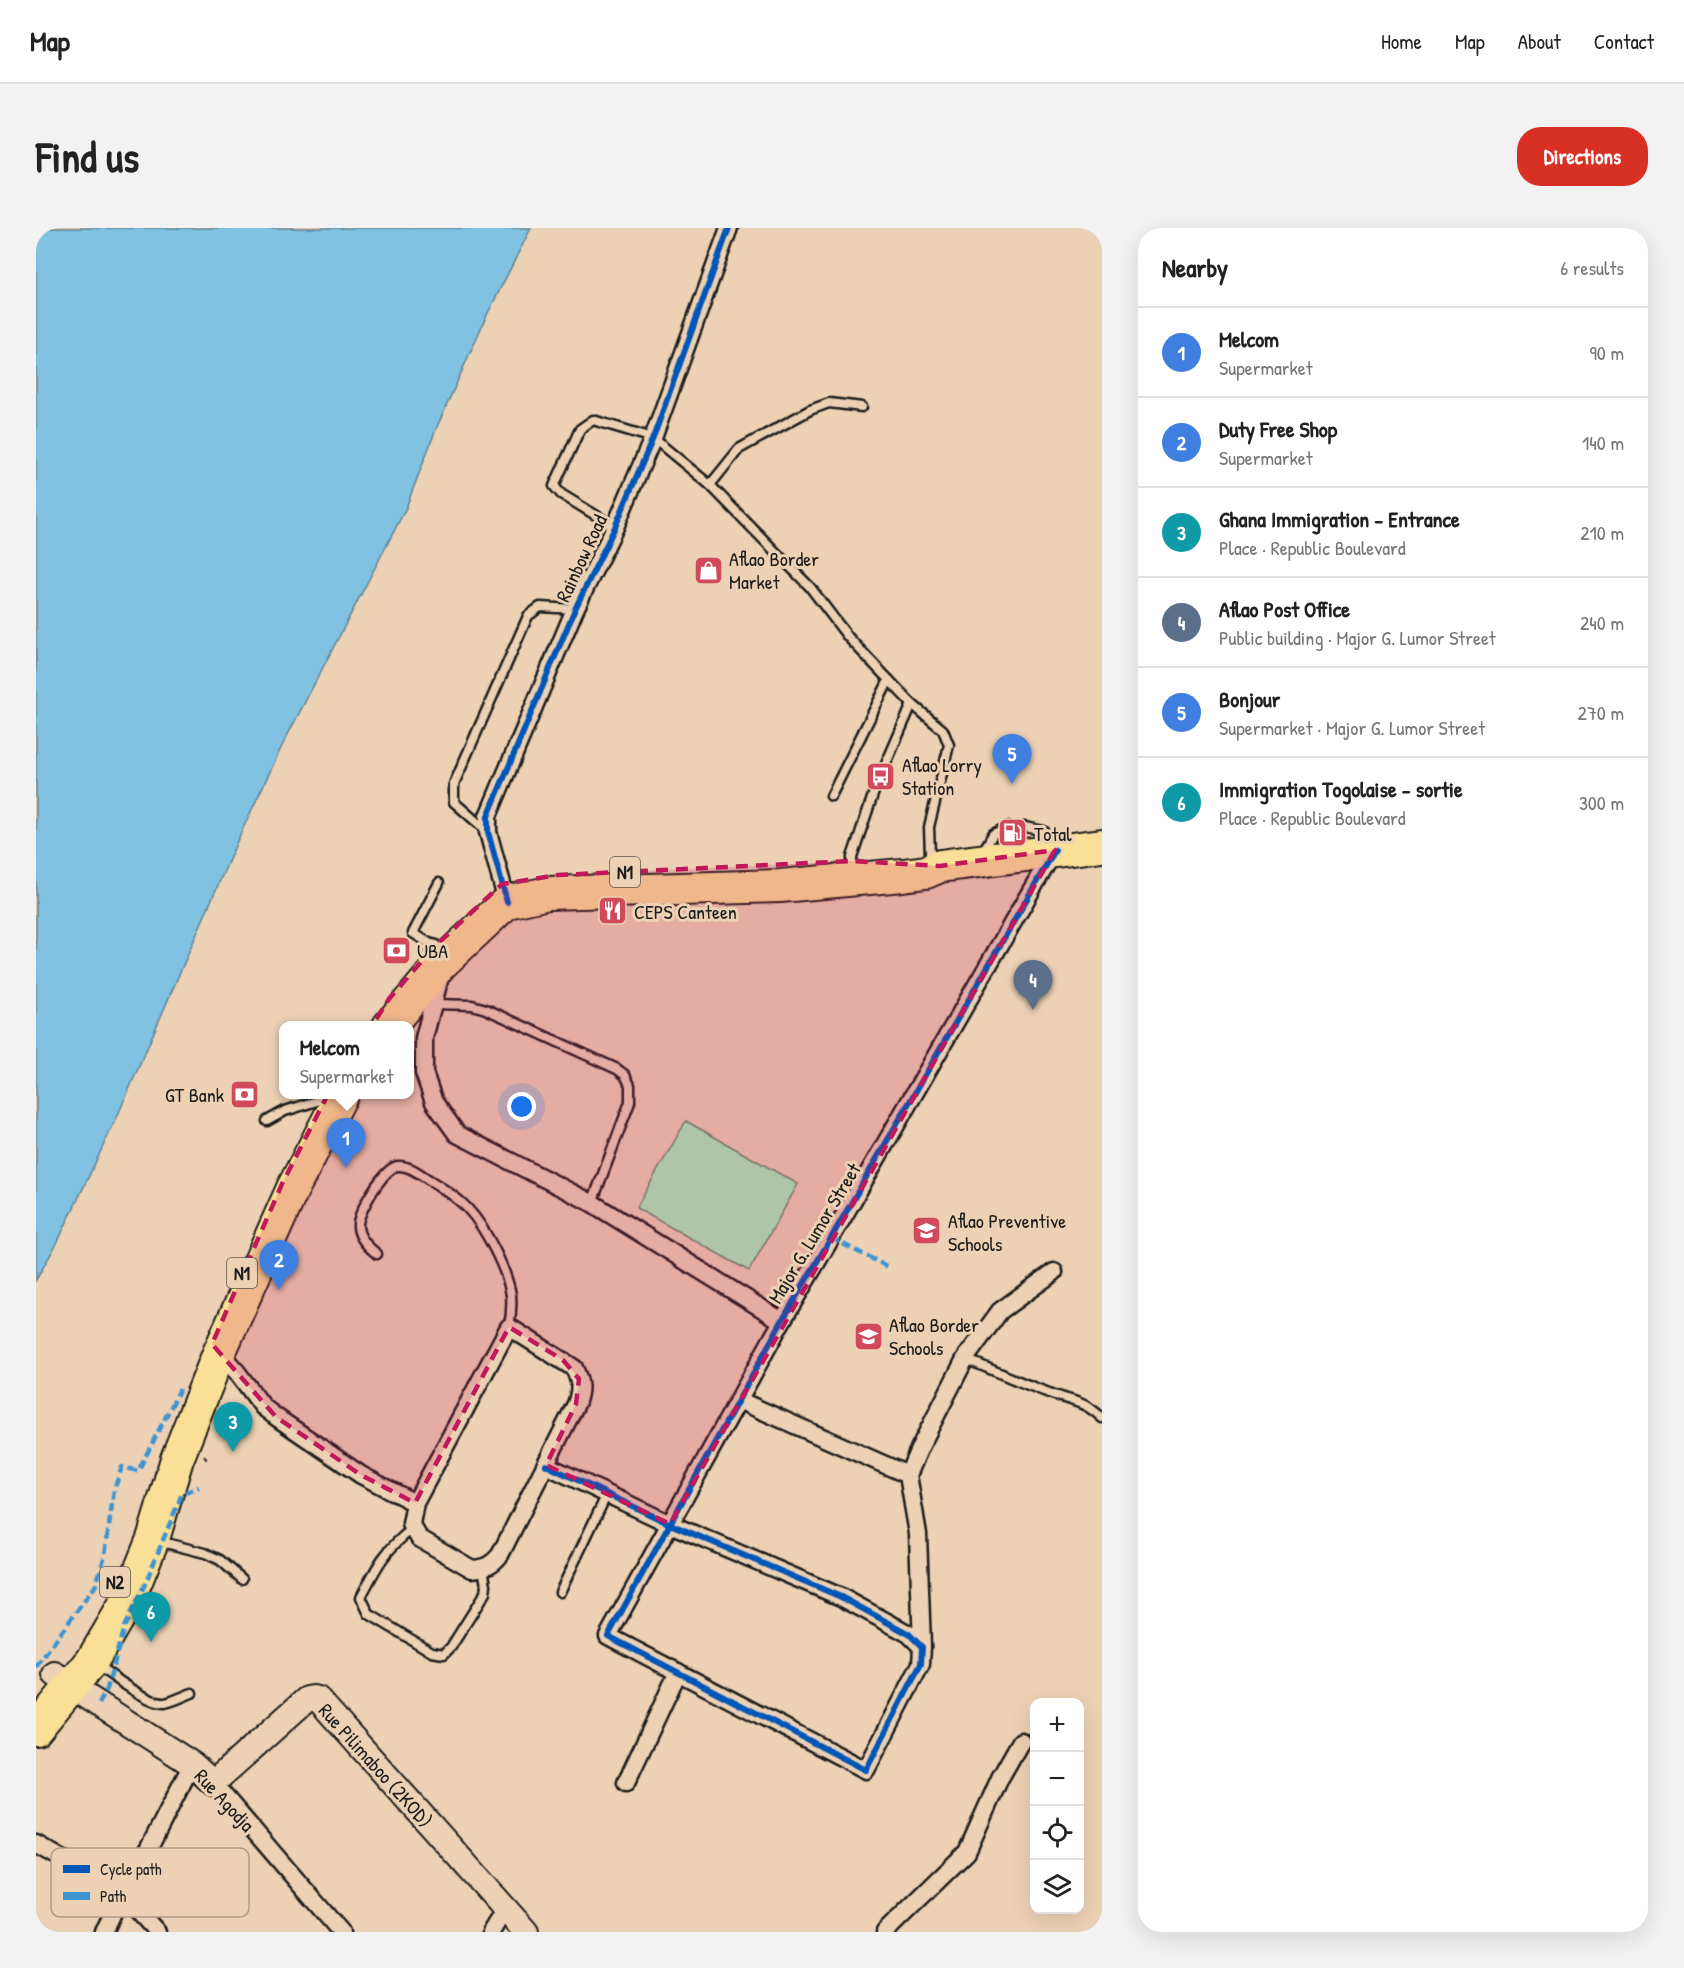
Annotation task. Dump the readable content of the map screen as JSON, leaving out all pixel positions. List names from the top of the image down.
{
  "streets": {
    "highway": ["N1", "N2"],
    "street": [
      "Rainbow Road",
      "Major G. Lumor Street",
      "Rue Pilimaboo (2KOD)",
      "Rue Agodja"
    ]
  },
  "crossings": [
    ["Rainbow Road", "N1"],
    ["N1", "Major G. Lumor Street"],
    ["N1", "N2"],
    ["N2", "Rue Agodja"],
    ["Rue Pilimaboo (2KOD)", "Rue Agodja"]
  ],
  "places": {
    "shop": ["Aflao Border Market"],
    "bus stop": ["Aflao Lorry Station"],
    "fuel station": ["Total"],
    "restaurant": ["CEPS Canteen"],
    "bank": ["UBA", "GT Bank"],
    "school or university": ["Aflao Preventive Schools", "Aflao Border Schools"]
  },
  "legend": ["Cycle path", "Path"],
  "page": {
    "header": "Map",
    "nav": [
      "Home",
      "Map",
      "About",
      "Contact"
    ],
    "buttons": "Directions",
    "title": "Find us",
    "heading": ["Nearby", "6 results"],
    "list": [
      {
        "mark": "1",
        "name": "Melcom",
        "note": "Supermarket",
        "value": "90 m"
      },
      {
        "mark": "2",
        "name": "Duty Free Shop",
        "note": "Supermarket",
        "value": "140 m"
      },
      {
        "mark": "3",
        "name": "Ghana Immigration - Entrance",
        "note": "Place · Republic Boulevard",
        "value": "210 m"
      },
      {
        "mark": "4",
        "name": "Aflao Post Office",
        "note": "Public building · Major G. Lumor Street",
        "value": "240 m"
      },
      {
        "mark": "5",
        "name": "Bonjour",
        "note": "Supermarket · Major G. Lumor Street",
        "value": "270 m"
      },
      {
        "mark": "6",
        "name": "Immigration Togolaise - sortie",
        "note": "Place · Republic Boulevard",
        "value": "300 m"
      }
    ],
    "pins": [
      "5",
      "4",
      "1",
      "2",
      "3",
      "6"
    ],
    "popup": ["Melcom", "Supermarket"],
    "map_buttons": ["+", "−"]
  }
}
